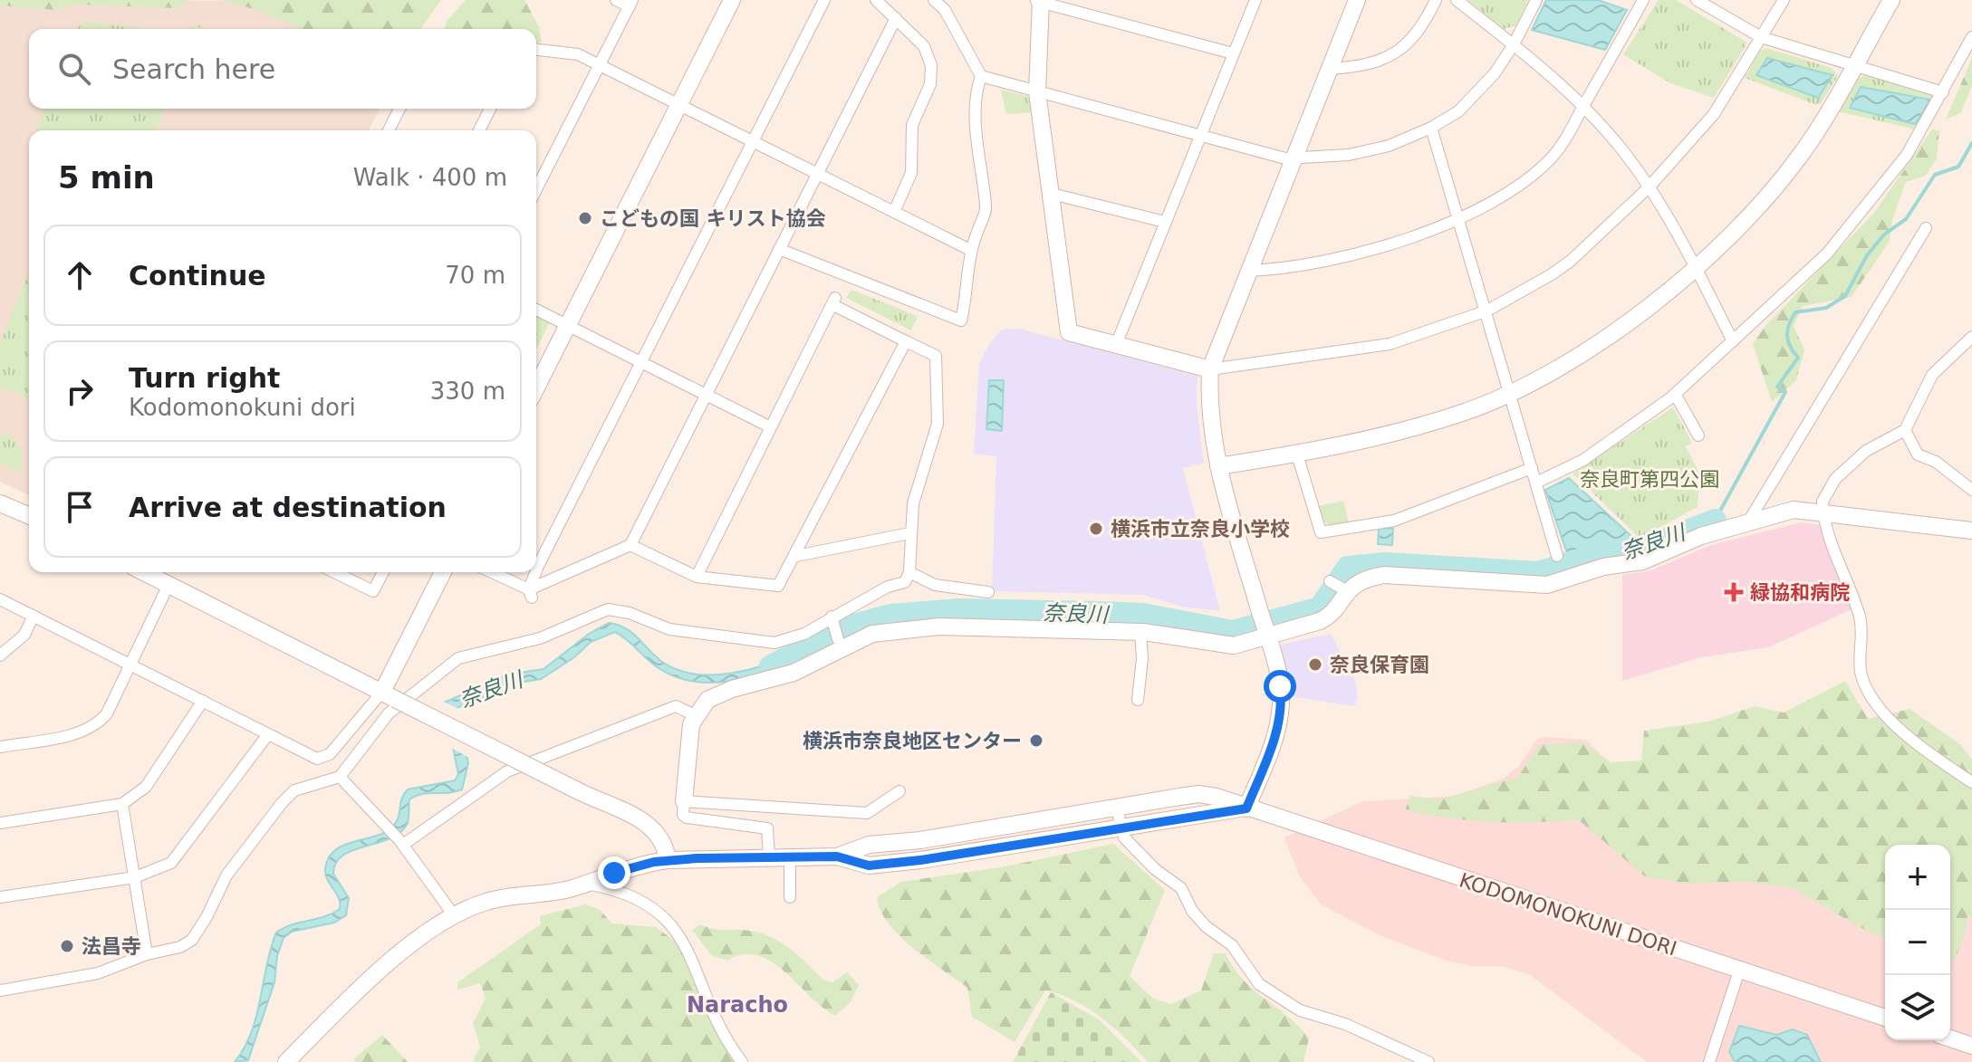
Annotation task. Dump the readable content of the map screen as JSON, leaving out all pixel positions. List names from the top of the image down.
{
  "streets": {
    "street": ["KODOMONOKUNI DORI"]
  },
  "districts": ["Naracho"],
  "water": ["奈良川"],
  "parks": ["奈良町第四公園"],
  "places": {
    "other": [
      "こどもの国 キリスト協会",
      "横浜市立奈良小学校",
      "奈良保育園",
      "横浜市奈良地区センター",
      "法昌寺"
    ],
    "health": ["緑協和病院"]
  },
  "page": {
    "search": "Search here",
    "heading": ["5 min", "Walk · 400 m"],
    "list": [
      ["Continue", "70 m"],
      ["Turn right", "Kodomonokuni dori", "330 m"],
      "Arrive at destination"
    ],
    "map_buttons": ["+", "−"]
  }
}
